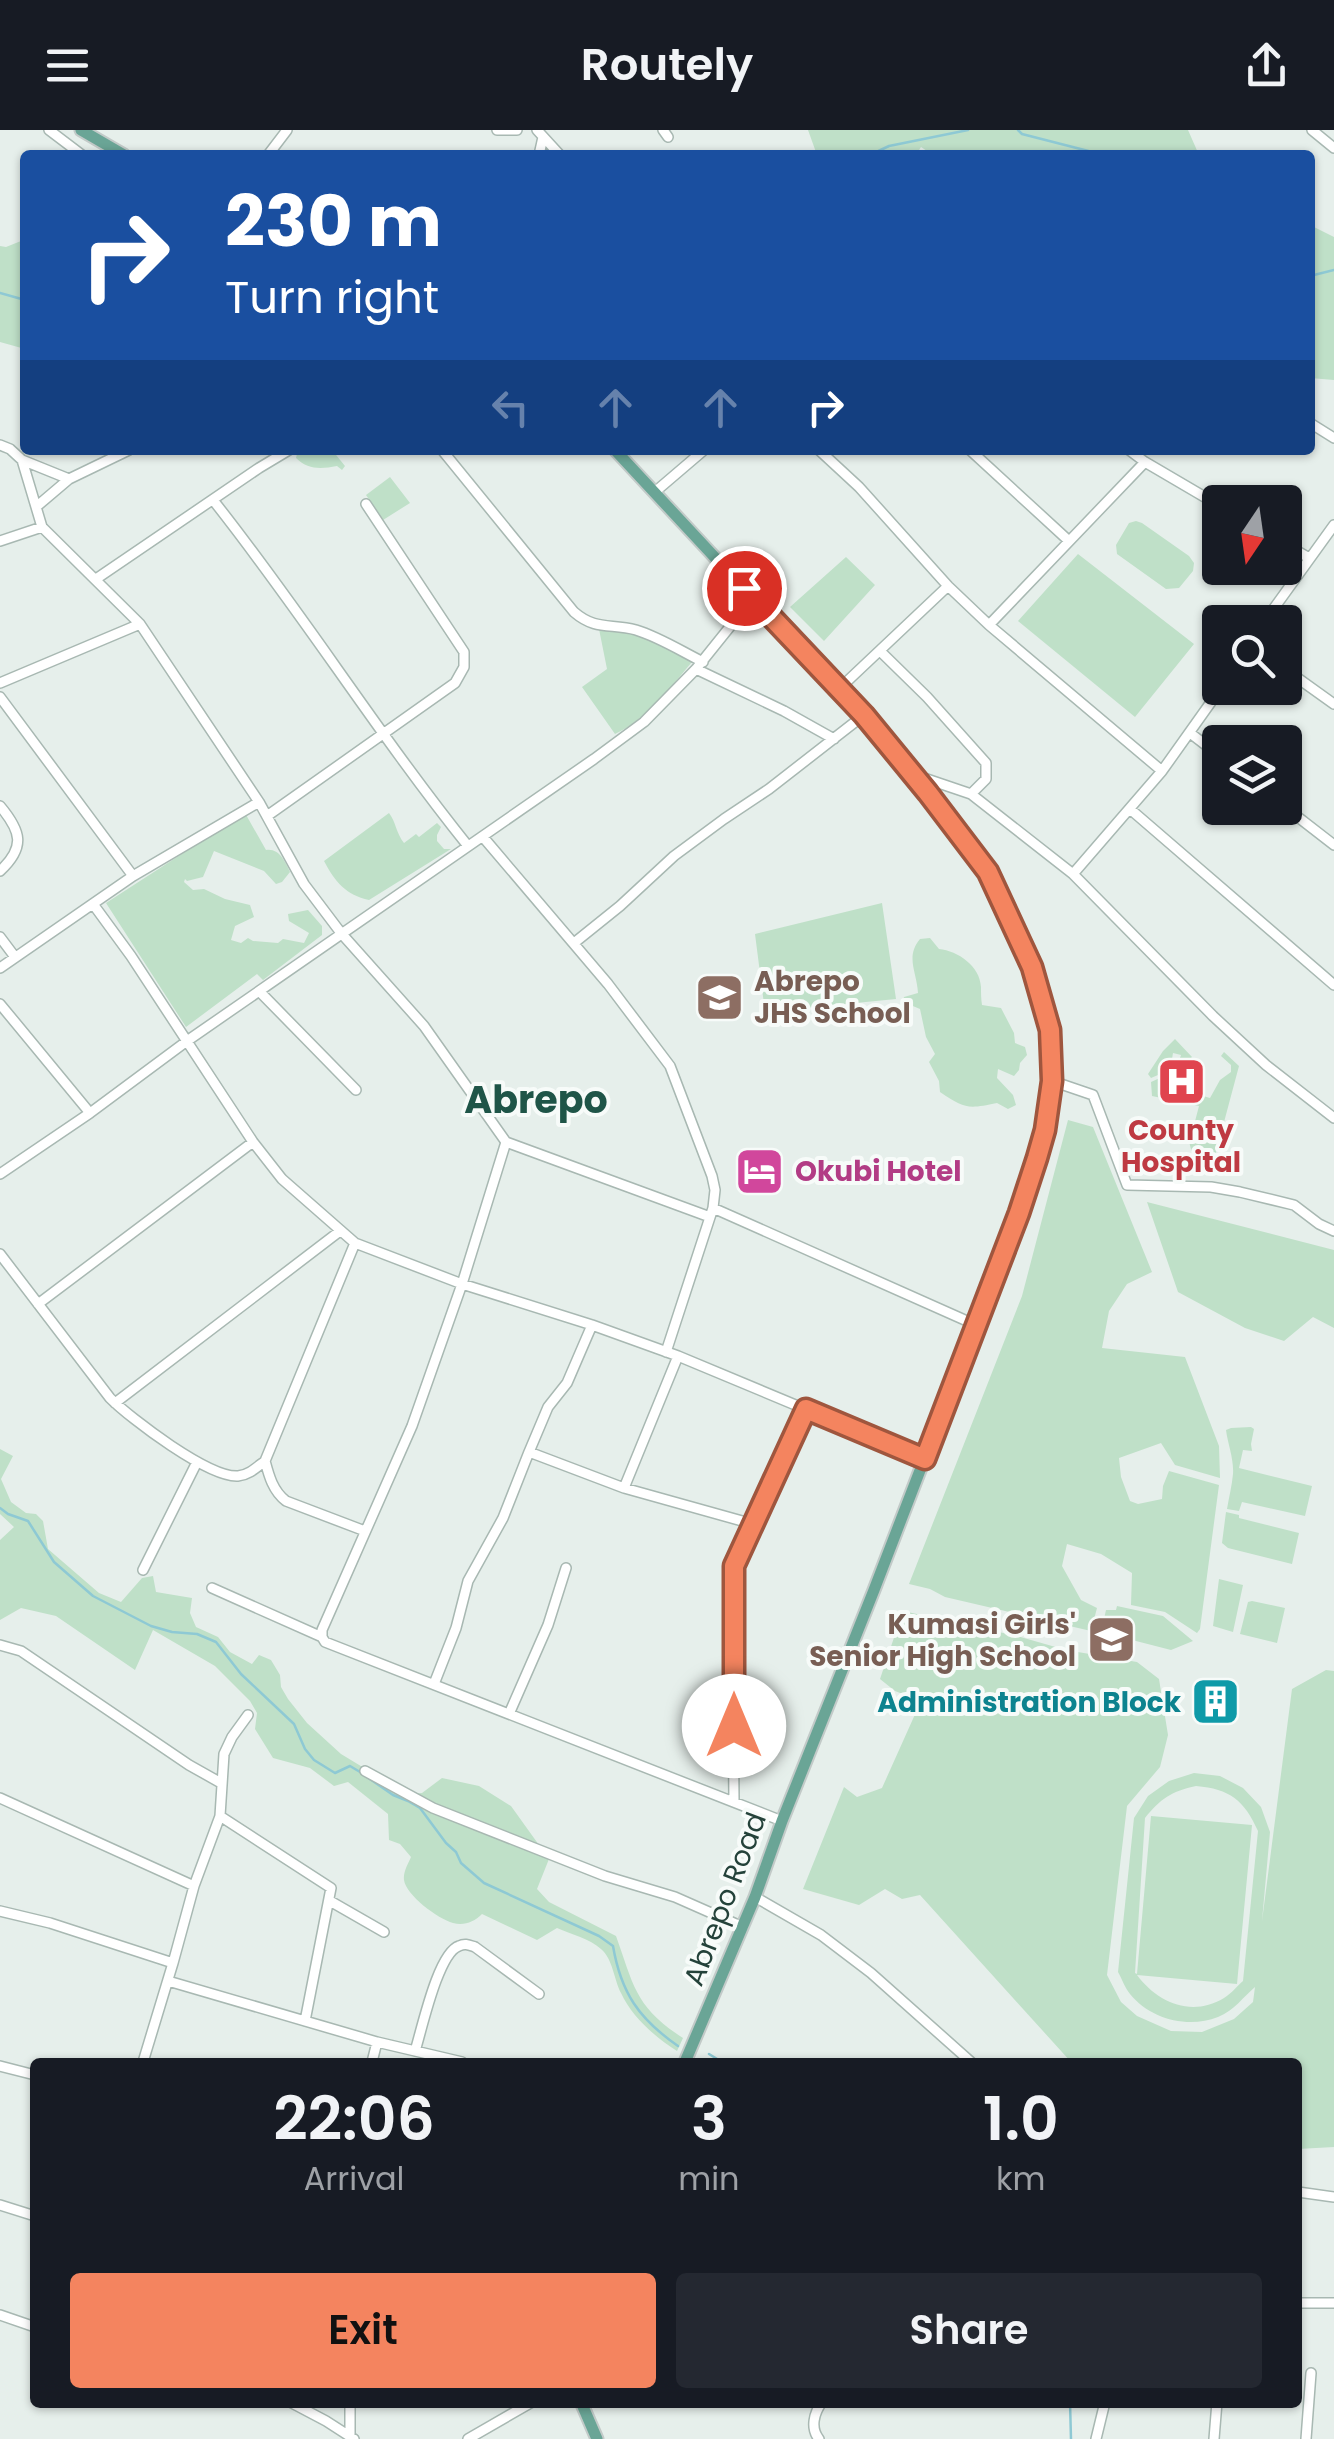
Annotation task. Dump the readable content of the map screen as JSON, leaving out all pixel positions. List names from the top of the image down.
{
  "streets": {
    "main road": ["Abrepo Road"]
  },
  "districts": ["Abrepo"],
  "places": {
    "school or university": ["Abrepo JHS School", "Kumasi Girls' Senior High School"],
    "hospital": ["County Hospital"],
    "hotel": ["Okubi Hotel"],
    "building": ["Administration Block"]
  },
  "north": "bottom",
  "page": {
    "header": "Routely",
    "turn": ["230 m", "Turn right"],
    "eta": [
      "22:06",
      "Arrival",
      "3",
      "min",
      "1.0",
      "km"
    ],
    "buttons": ["Exit", "Share"]
  }
}
